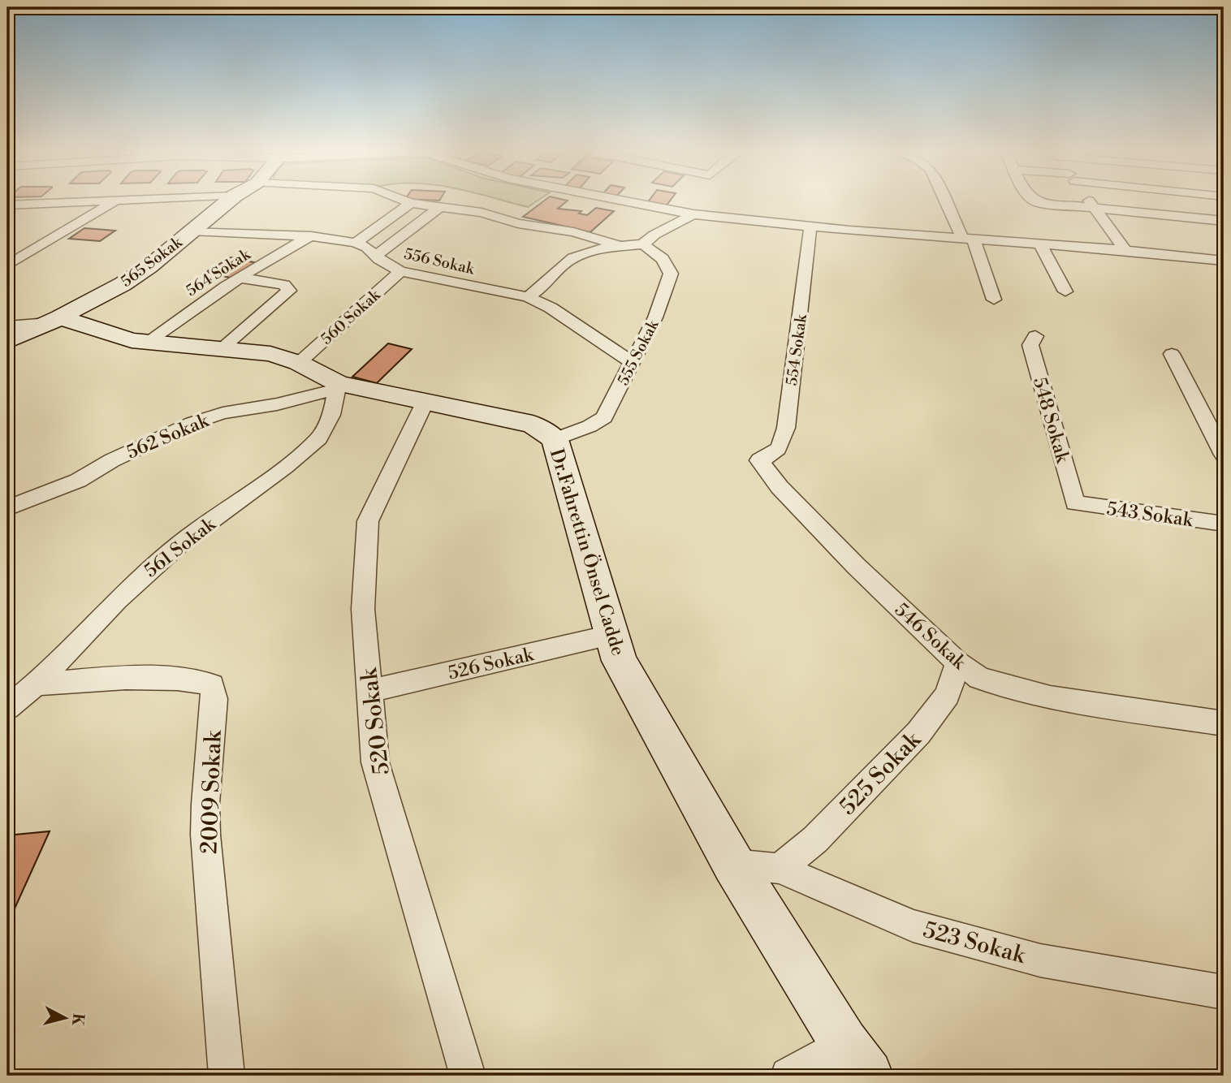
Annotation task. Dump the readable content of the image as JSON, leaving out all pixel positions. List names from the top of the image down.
{
  "streets": {
    "street": [
      "556 Sokak",
      "565 Sokak",
      "564 Sokak",
      "560 Sokak",
      "554 Sokak",
      "555 Sokak",
      "548 Sokak",
      "562 Sokak",
      "543 Sokak",
      "561 Sokak",
      "Dr.Fahrettin Önsel Cadde",
      "546 Sokak",
      "526 Sokak",
      "520 Sokak",
      "525 Sokak",
      "2009 Sokak",
      "523 Sokak"
    ]
  },
  "crossings": [
    ["556 Sokak", "565 Sokak"],
    ["556 Sokak", "564 Sokak"],
    ["556 Sokak", "560 Sokak"],
    ["556 Sokak", "555 Sokak"],
    ["565 Sokak", "Dr.Fahrettin Önsel Cadde"],
    ["564 Sokak", "Dr.Fahrettin Önsel Cadde"],
    ["560 Sokak", "Dr.Fahrettin Önsel Cadde"],
    ["554 Sokak", "546 Sokak"],
    ["555 Sokak", "Dr.Fahrettin Önsel Cadde"],
    ["548 Sokak", "543 Sokak"],
    ["562 Sokak", "561 Sokak"],
    ["562 Sokak", "Dr.Fahrettin Önsel Cadde"],
    ["561 Sokak", "Dr.Fahrettin Önsel Cadde"],
    ["561 Sokak", "2009 Sokak"],
    ["Dr.Fahrettin Önsel Cadde", "526 Sokak"],
    ["Dr.Fahrettin Önsel Cadde", "520 Sokak"],
    ["Dr.Fahrettin Önsel Cadde", "523 Sokak"],
    ["546 Sokak", "525 Sokak"],
    ["526 Sokak", "520 Sokak"],
    ["525 Sokak", "523 Sokak"]
  ],
  "north": "right"
}
